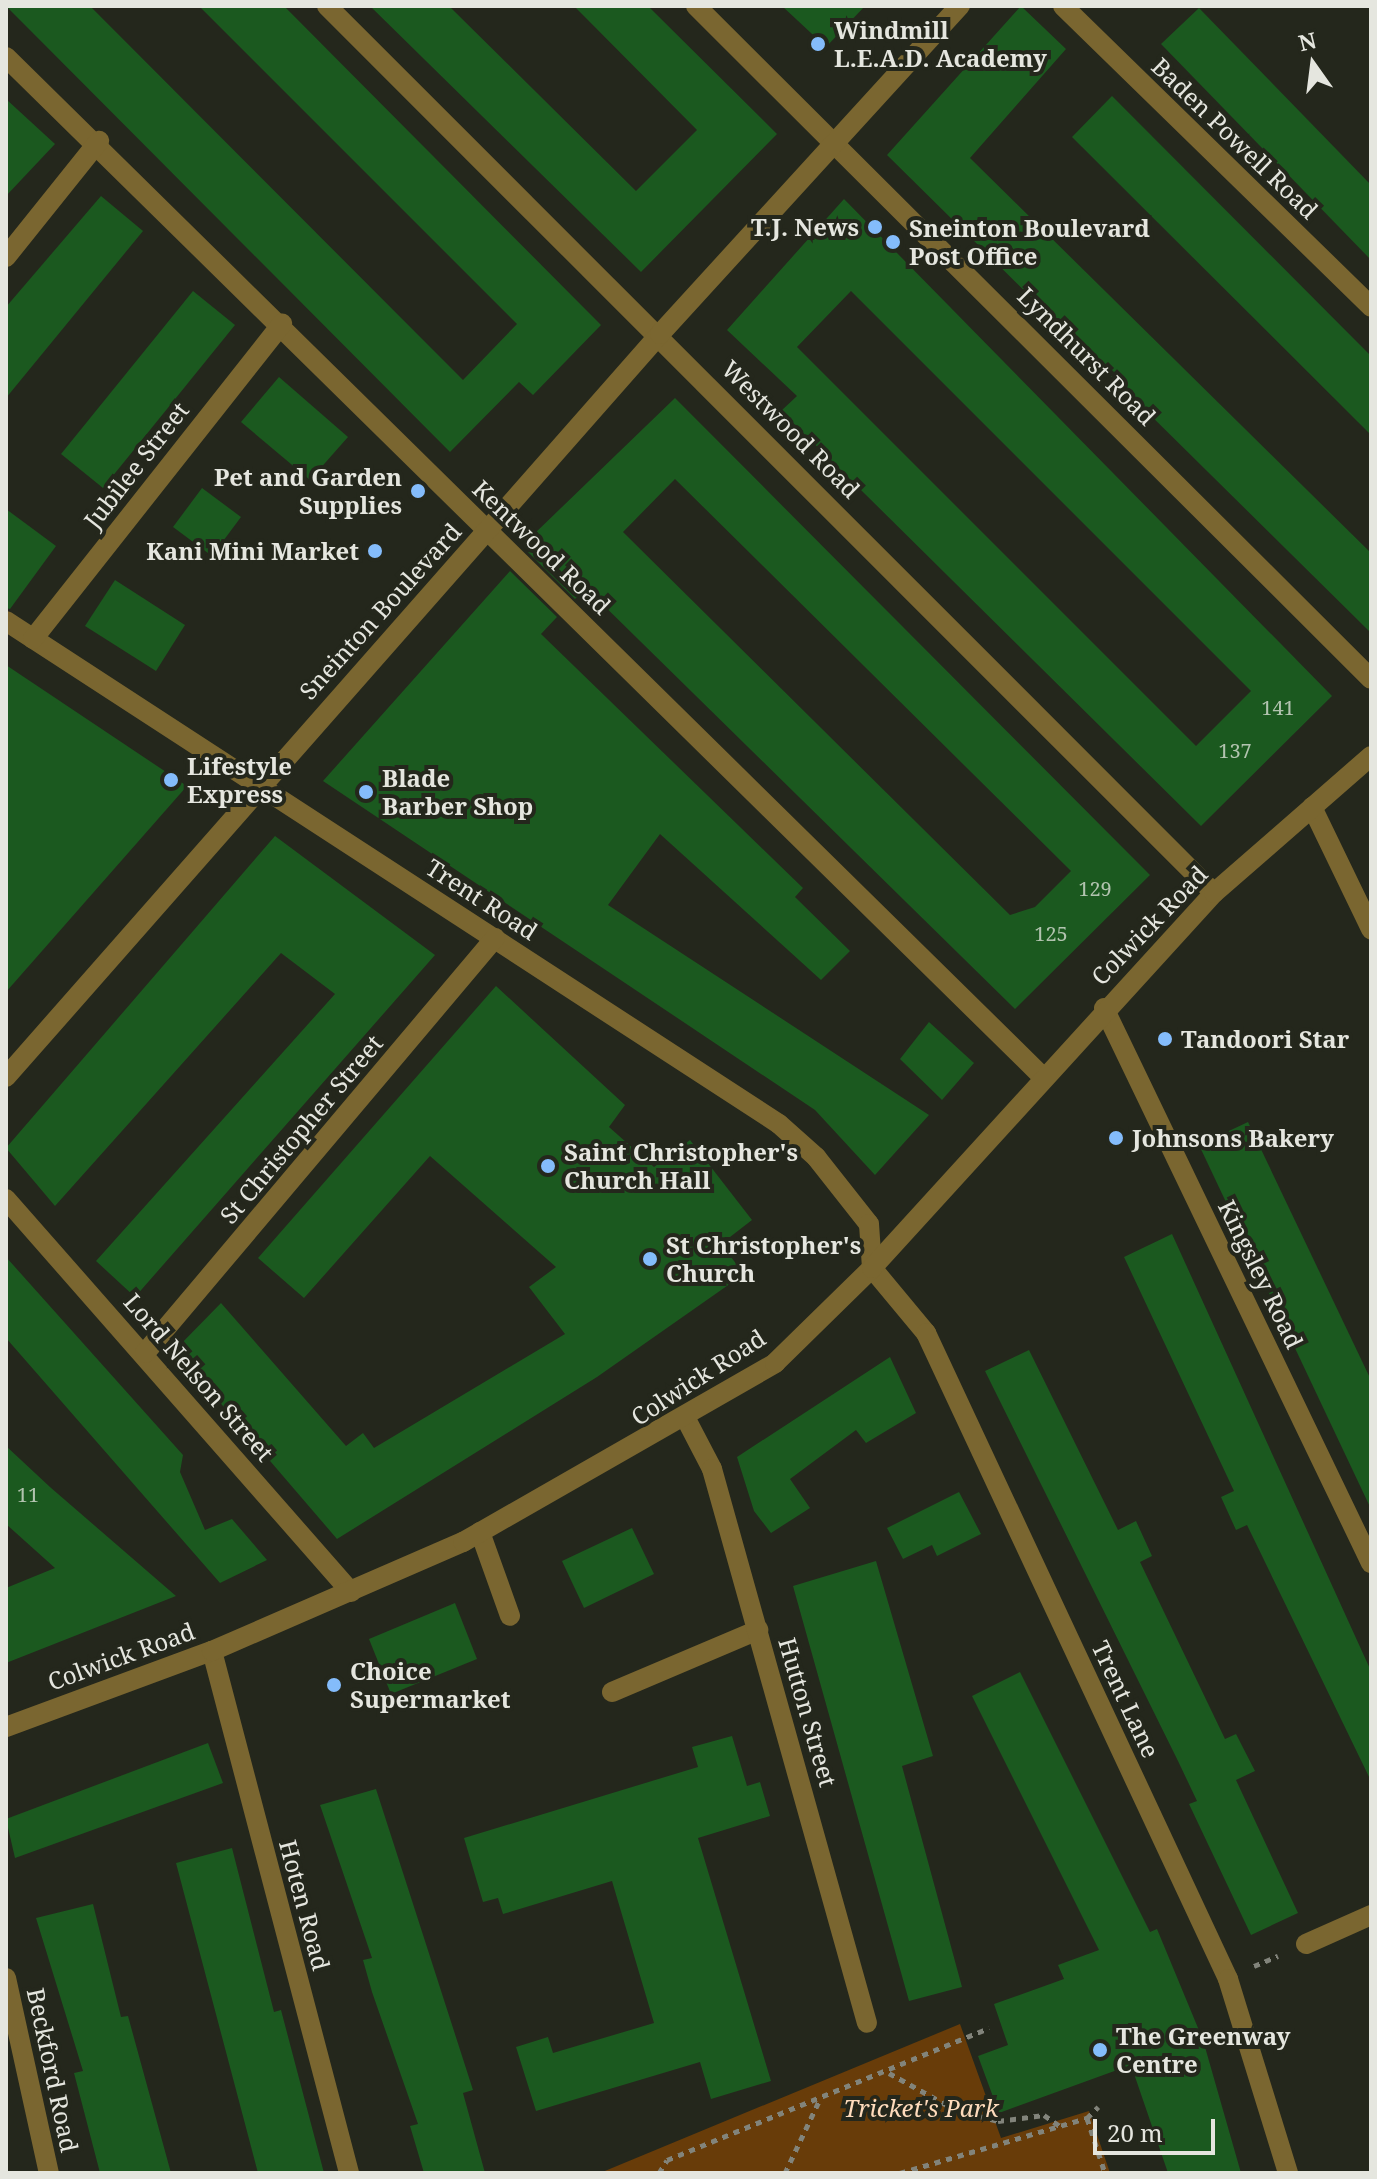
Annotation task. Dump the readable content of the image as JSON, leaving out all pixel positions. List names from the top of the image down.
{
  "streets": {
    "street": [
      "Baden Powell Road",
      "Lyndhurst Road",
      "Westwood Road",
      "Jubilee Street",
      "Kentwood Road",
      "Sneinton Boulevard",
      "Trent Road",
      "Colwick Road",
      "St Christopher Street",
      "Kingsley Road",
      "Lord Nelson Street",
      "Trent Lane",
      "Hutton Street",
      "Hoten Road",
      "Beckford Road"
    ]
  },
  "crossings": [
    ["Lyndhurst Road", "Sneinton Boulevard"],
    ["Westwood Road", "Sneinton Boulevard"],
    ["Westwood Road", "Colwick Road"],
    ["Jubilee Street", "Kentwood Road"],
    ["Jubilee Street", "Trent Road"],
    ["Kentwood Road", "Sneinton Boulevard"],
    ["Kentwood Road", "Colwick Road"],
    ["Sneinton Boulevard", "Trent Road"],
    ["Trent Road", "Colwick Road"],
    ["Trent Road", "St Christopher Street"],
    ["Trent Road", "Trent Lane"],
    ["Colwick Road", "Kingsley Road"],
    ["Colwick Road", "Lord Nelson Street"],
    ["Colwick Road", "Trent Lane"],
    ["Colwick Road", "Hutton Street"],
    ["Colwick Road", "Hoten Road"],
    ["St Christopher Street", "Lord Nelson Street"]
  ],
  "parks": ["Tricket's Park"],
  "places": [
    "Windmill L.E.A.D. Academy",
    "T.J. News",
    "Sneinton Boulevard Post Office",
    "Pet and Garden Supplies",
    "Kani Mini Market",
    "Lifestyle Express",
    "Blade Barber Shop",
    "Tandoori Star",
    "Johnsons Bakery",
    "Saint Christopher's Church Hall",
    "St Christopher's Church",
    "Choice Supermarket",
    "The Greenway Centre"
  ],
  "house_numbers": [
    "141",
    "137",
    "129",
    "125",
    "11"
  ],
  "scale_bar": "20 m",
  "north": "top"
}
